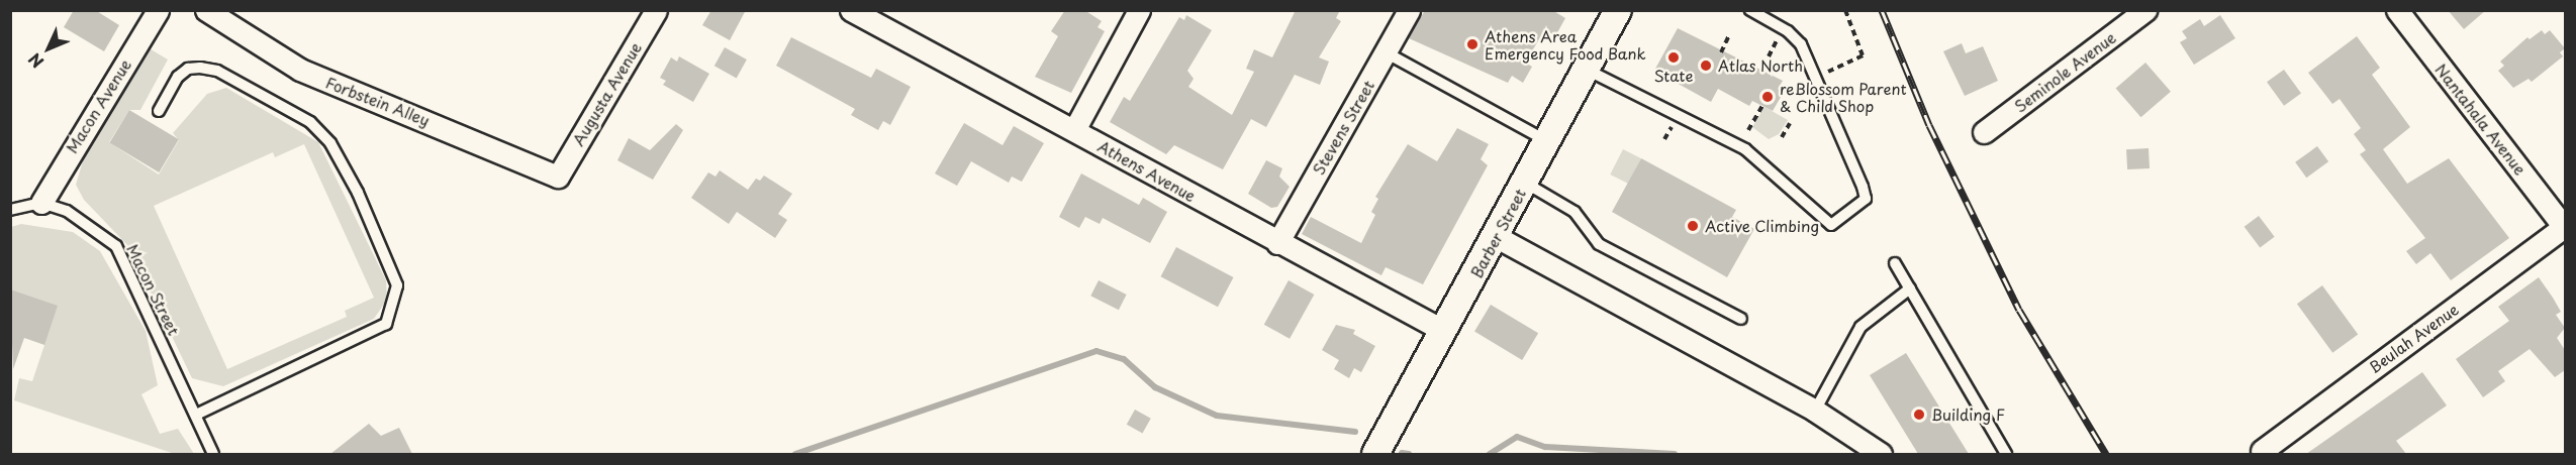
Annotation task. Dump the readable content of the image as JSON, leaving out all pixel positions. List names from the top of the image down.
{
  "streets": {
    "street": [
      "Seminole Avenue",
      "Augusta Avenue",
      "Forbstein Alley",
      "Macon Avenue",
      "Nantahala Avenue",
      "Stevens Street",
      "Athens Avenue",
      "Barber Street",
      "Beulah Avenue"
    ],
    "lane": ["Macon Street"]
  },
  "crossings": [
    ["Augusta Avenue", "Forbstein Alley"],
    ["Macon Avenue", "Macon Street"],
    ["Nantahala Avenue", "Beulah Avenue"],
    ["Stevens Street", "Athens Avenue"],
    ["Athens Avenue", "Barber Street"]
  ],
  "places": [
    "Athens Area Emergency Food Bank",
    "State",
    "Atlas North",
    "reBlossom Parent & Child Shop",
    "Active Climbing",
    "Building F"
  ],
  "north": "bottom left"
}
